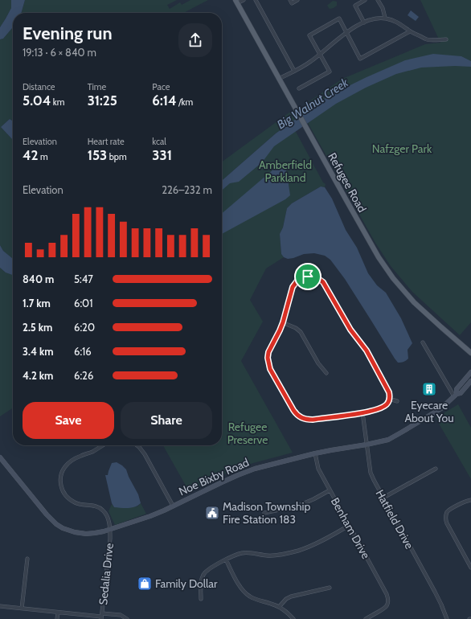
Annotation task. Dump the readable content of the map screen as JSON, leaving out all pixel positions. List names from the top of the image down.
{
  "streets": {
    "main road": ["Refugee Road"],
    "street": [
      "Noe Bixby Road",
      "Hatfield Drive",
      "Benham Drive",
      "Sedalia Drive"
    ]
  },
  "crossings": [
    ["Noe Bixby Road", "Hatfield Drive"],
    ["Noe Bixby Road", "Benham Drive"],
    ["Noe Bixby Road", "Sedalia Drive"]
  ],
  "water": ["Big Walnut Creek"],
  "parks": ["Nafzger Park", "Amberfield Parkland", "Refugee Preserve"],
  "places": {
    "building": ["Eyecare About You"],
    "public building": ["Madison Township Fire Station 183"],
    "shop": ["Family Dollar"]
  },
  "page": {
    "heading": ["Evening run", "19:13 · 6 × 840 m"],
    "stats": [
      ["Distance", "5.04 km"],
      ["Time", "31:25"],
      ["Pace", "6:14 /km"],
      ["Elevation", "42 m"],
      ["Heart rate", "153 bpm"],
      ["kcal", "331"]
    ],
    "chart": ["Elevation", "226–232 m"],
    "list": [
      {
        "name": "840 m",
        "note": "5:47"
      },
      {
        "name": "1.7 km",
        "note": "6:01"
      },
      {
        "name": "2.5 km",
        "note": "6:20"
      },
      {
        "name": "3.4 km",
        "note": "6:16"
      },
      {
        "name": "4.2 km",
        "note": "6:26"
      }
    ],
    "buttons": ["Save", "Share"]
  }
}
